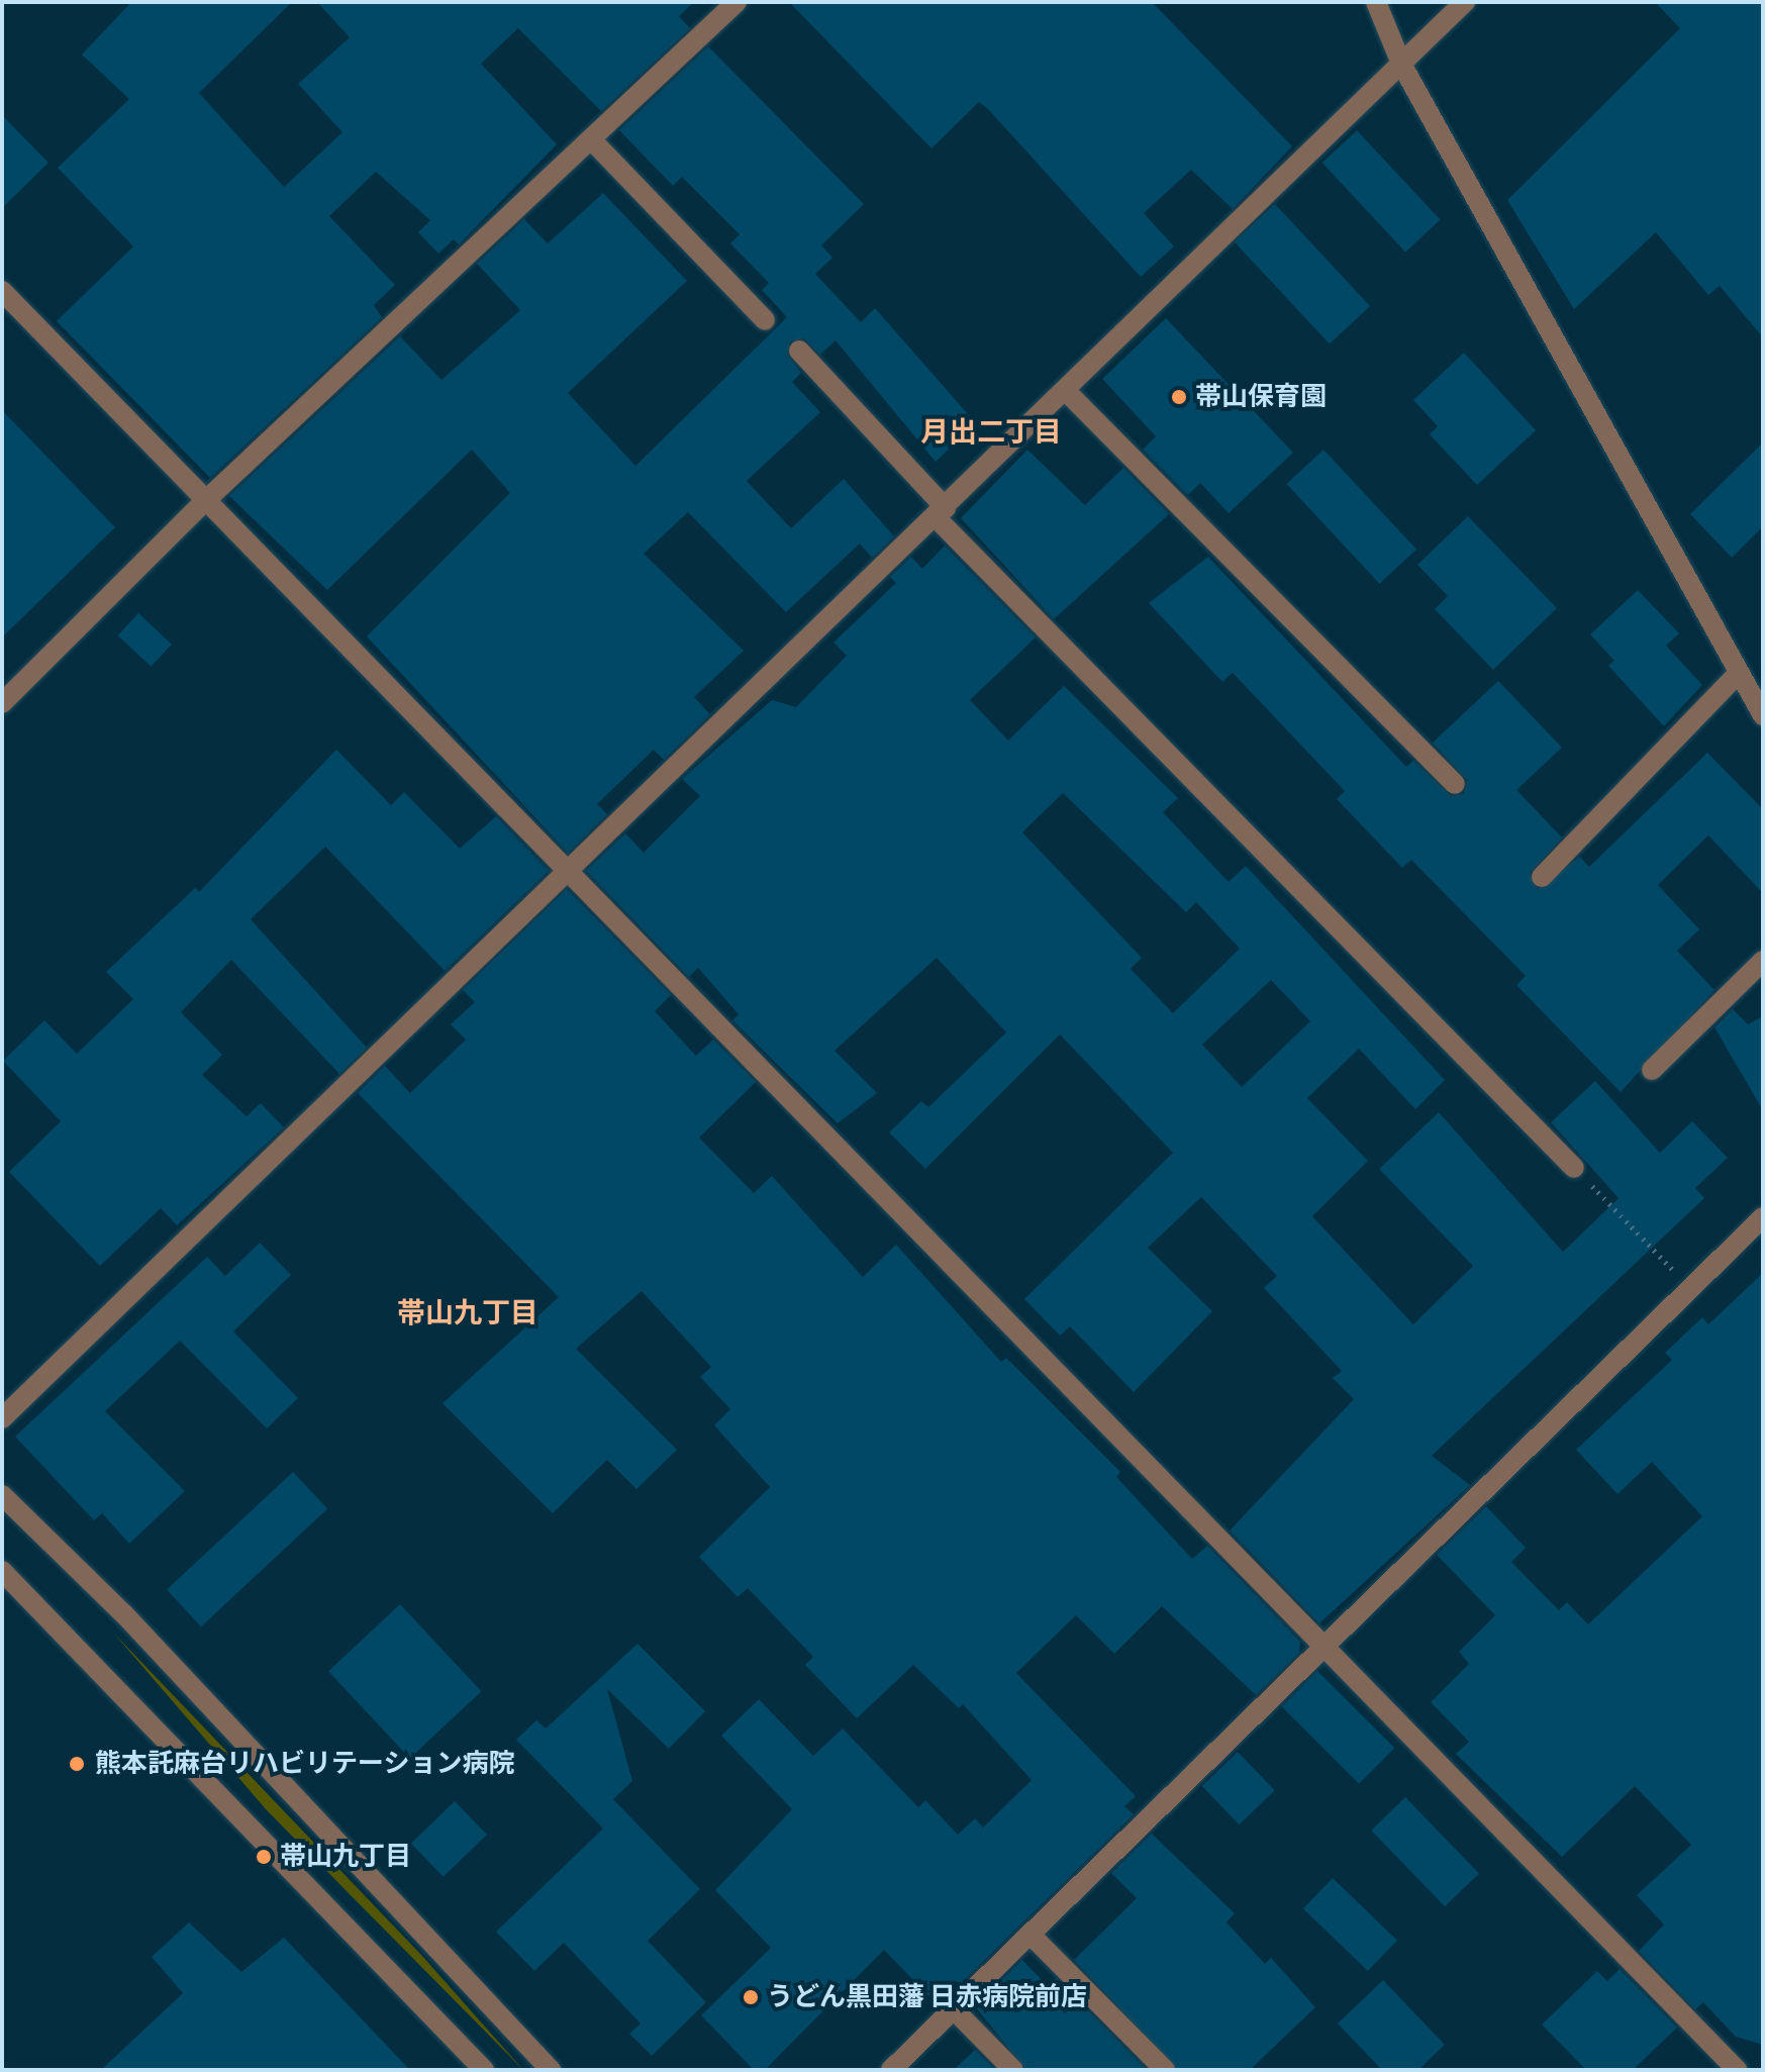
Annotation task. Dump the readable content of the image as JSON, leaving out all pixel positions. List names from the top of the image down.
{
  "districts": ["月出二丁目", "帯山九丁目"],
  "places": [
    "帯山保育園",
    "熊本託麻台リハビリテーション病院",
    "帯山九丁目",
    "うどん黒田藩 日赤病院前店"
  ]
}
